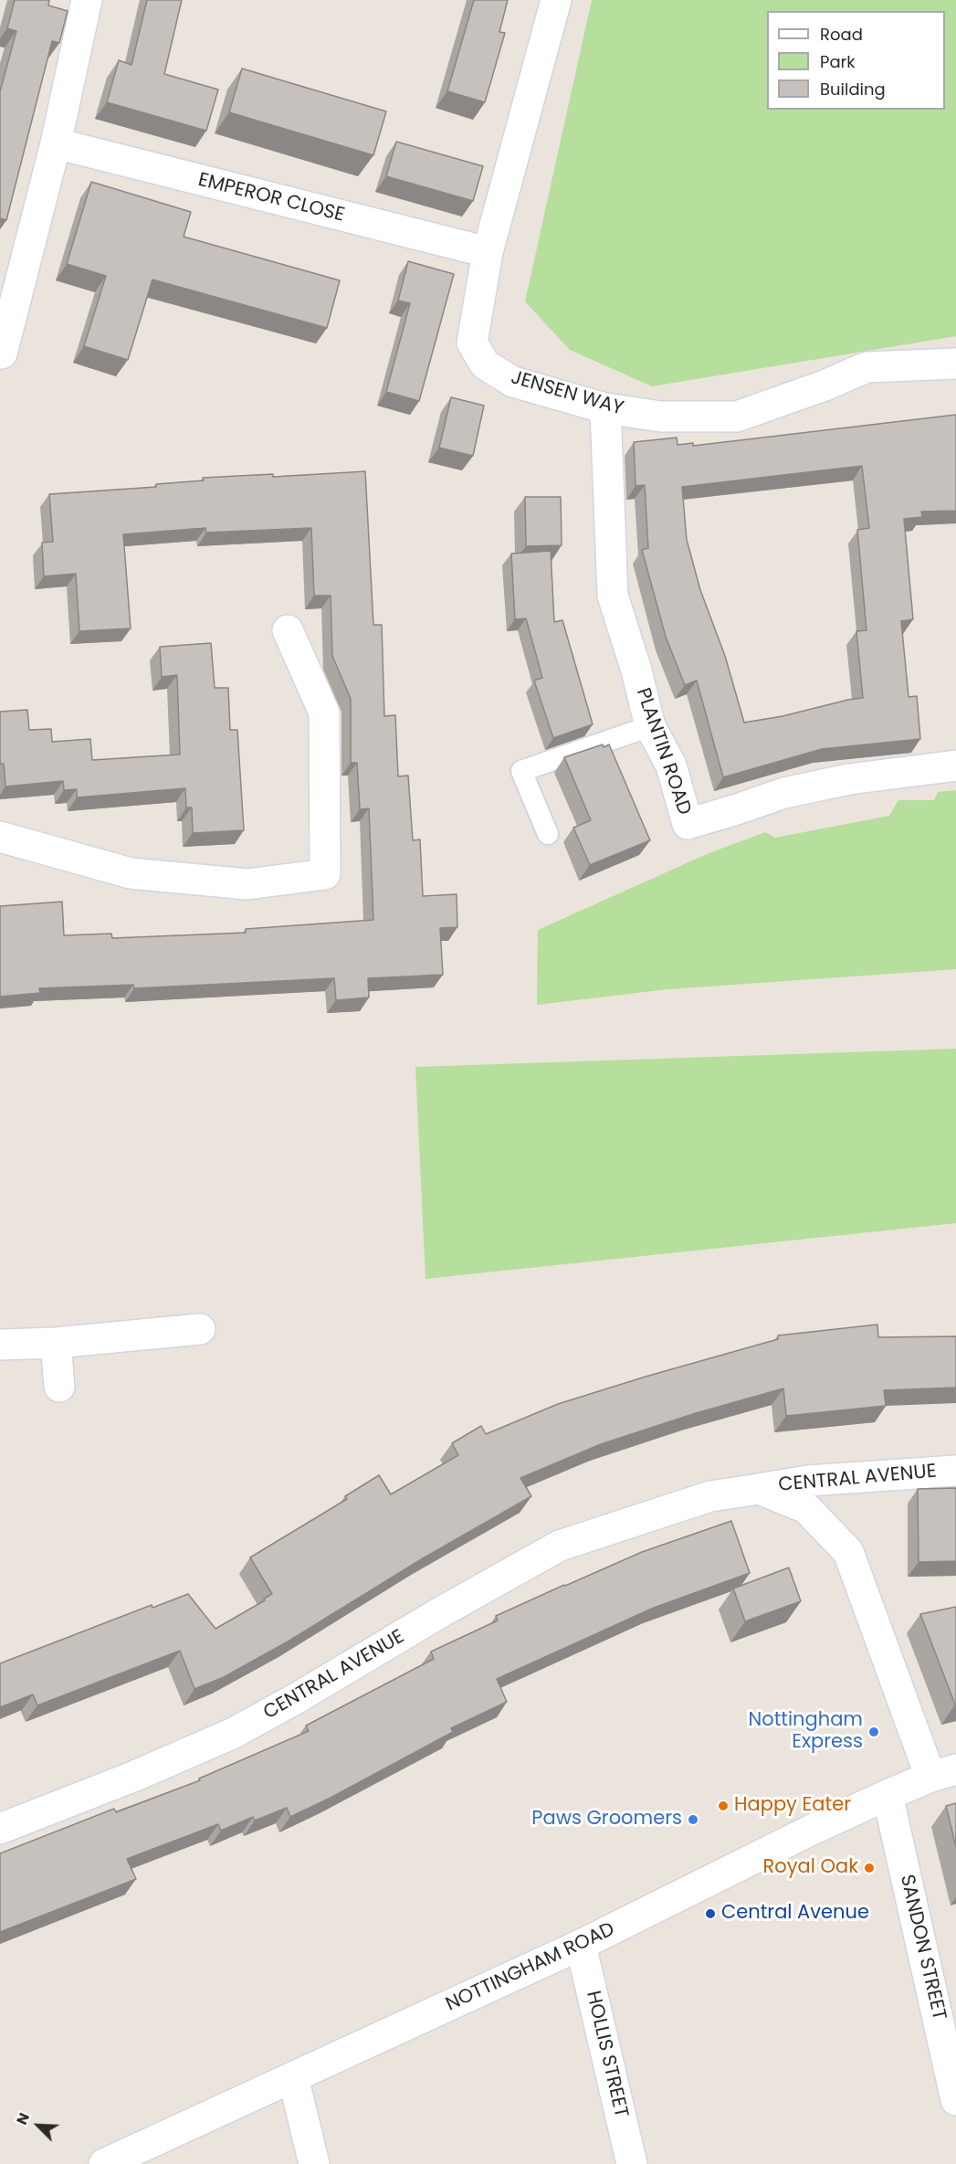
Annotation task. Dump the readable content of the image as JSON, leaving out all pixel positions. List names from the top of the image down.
{
  "streets": {
    "street": [
      "EMPEROR CLOSE",
      "JENSEN WAY",
      "PLANTIN ROAD",
      "CENTRAL AVENUE",
      "SANDON STREET",
      "NOTTINGHAM ROAD",
      "HOLLIS STREET"
    ]
  },
  "crossings": [
    ["EMPEROR CLOSE", "JENSEN WAY"],
    ["JENSEN WAY", "PLANTIN ROAD"],
    ["CENTRAL AVENUE", "NOTTINGHAM ROAD"],
    ["SANDON STREET", "NOTTINGHAM ROAD"],
    ["NOTTINGHAM ROAD", "HOLLIS STREET"]
  ],
  "places": [
    "Nottingham Express",
    "Happy Eater",
    "Paws Groomers",
    "Royal Oak",
    "Central Avenue"
  ],
  "legend": ["Road", "Park", "Building"],
  "north": "top left"
}
